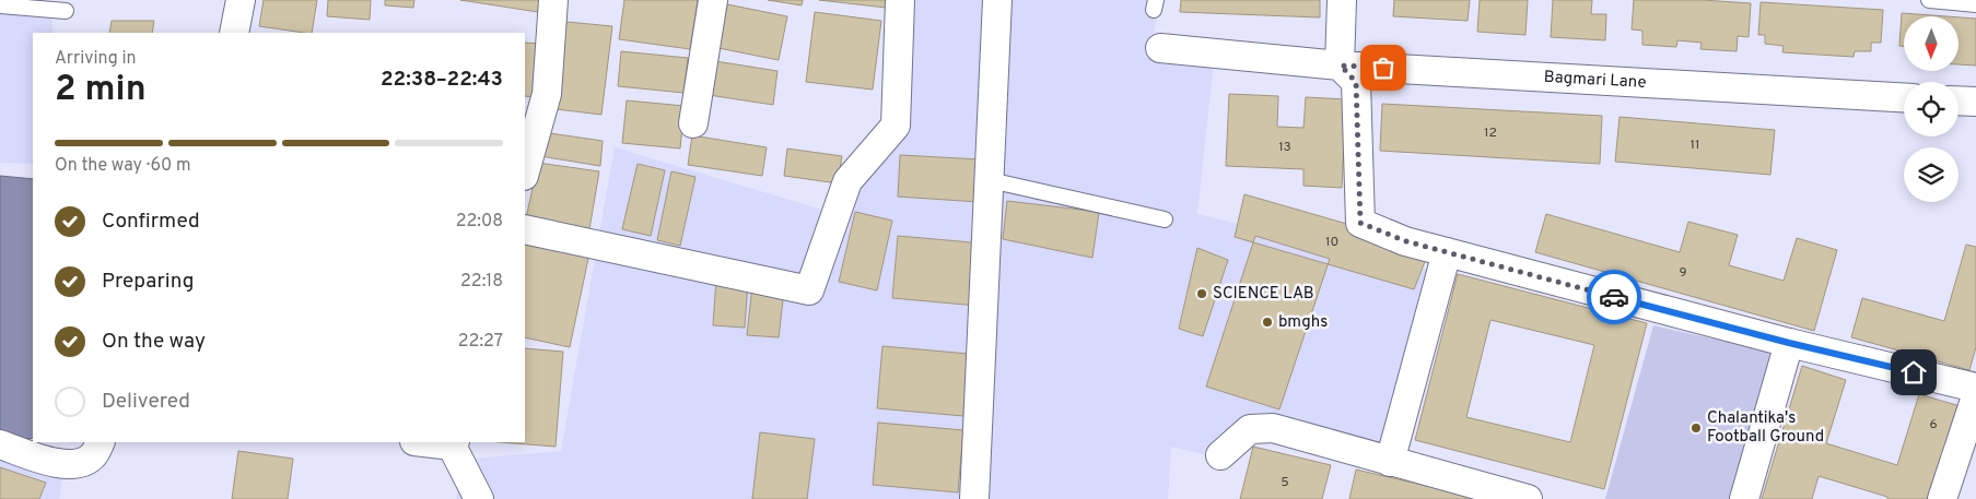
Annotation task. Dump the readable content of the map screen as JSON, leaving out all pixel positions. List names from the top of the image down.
{
  "streets": {
    "street": ["Bagmari Lane"]
  },
  "places": ["SCIENCE LAB", "bmghs", "Chalantika's Football Ground"],
  "house_numbers": [
    "12",
    "11",
    "13",
    "10",
    "9",
    "6",
    "5"
  ],
  "north": "bottom",
  "page": {
    "heading": ["2 min", "Arriving in", "22:38–22:43"],
    "bar": "On the way · 60 m",
    "list": [
      ["Confirmed", "22:08"],
      ["Preparing", "22:18"],
      ["On the way", "22:27"],
      "Delivered"
    ]
  }
}
